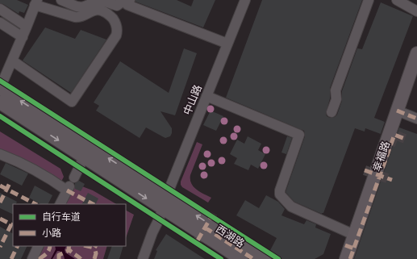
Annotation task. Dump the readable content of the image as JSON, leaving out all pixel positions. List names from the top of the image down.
{
  "streets": {
    "main road": ["幸福路", "西湖路"],
    "street": ["中山路"]
  },
  "crossings": [
    ["中山路", "西湖路"]
  ],
  "legend": ["自行车道", "小路"]
}
